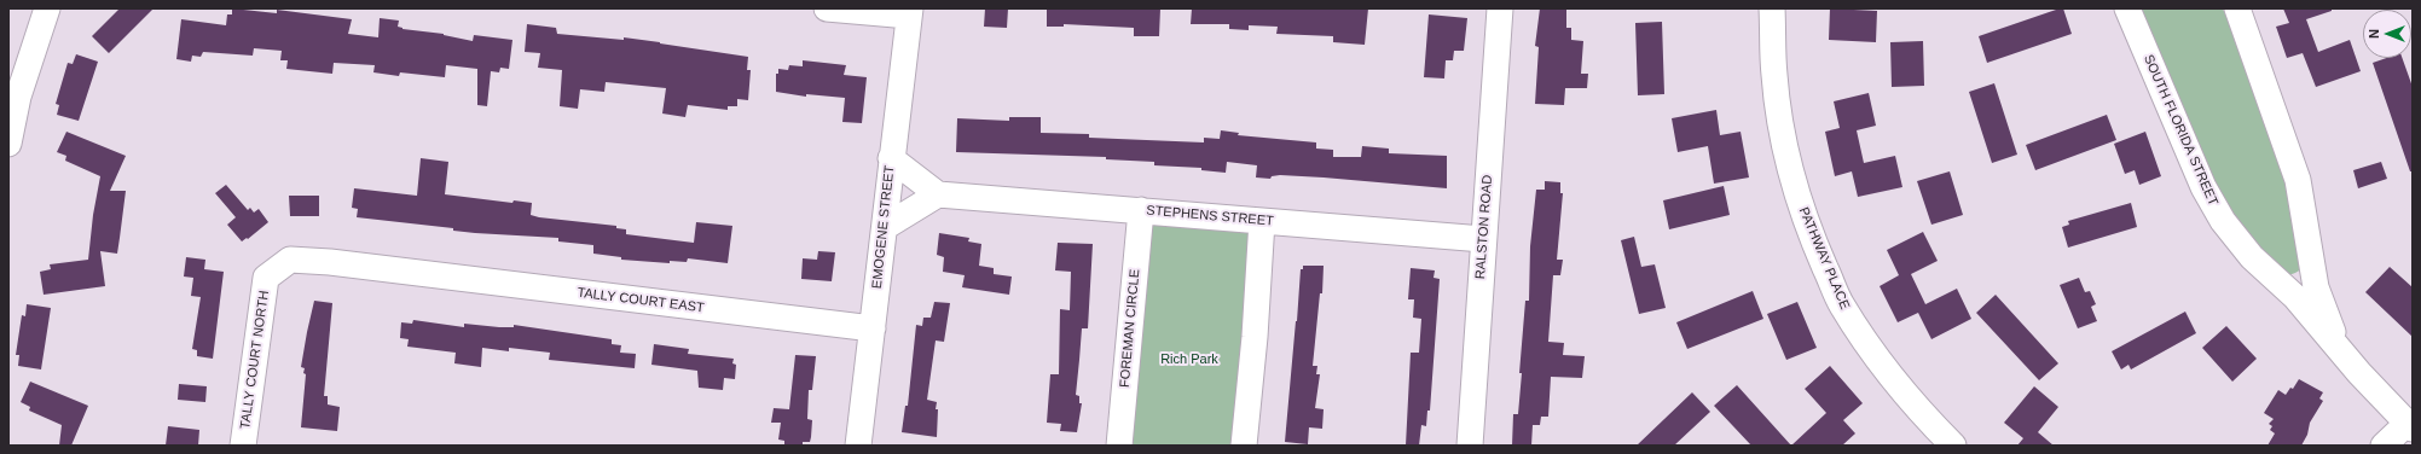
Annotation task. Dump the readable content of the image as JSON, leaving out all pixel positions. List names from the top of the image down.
{
  "streets": {
    "street": [
      "SOUTH FLORIDA STREET",
      "STEPHENS STREET",
      "EMOGENE STREET",
      "RALSTON ROAD",
      "PATHWAY PLACE",
      "TALLY COURT EAST",
      "FOREMAN CIRCLE",
      "TALLY COURT NORTH"
    ]
  },
  "crossings": [
    ["STEPHENS STREET", "RALSTON ROAD"],
    ["STEPHENS STREET", "FOREMAN CIRCLE"],
    ["EMOGENE STREET", "TALLY COURT EAST"],
    ["TALLY COURT EAST", "TALLY COURT NORTH"]
  ],
  "parks": ["Rich Park"],
  "north": "left"
}
